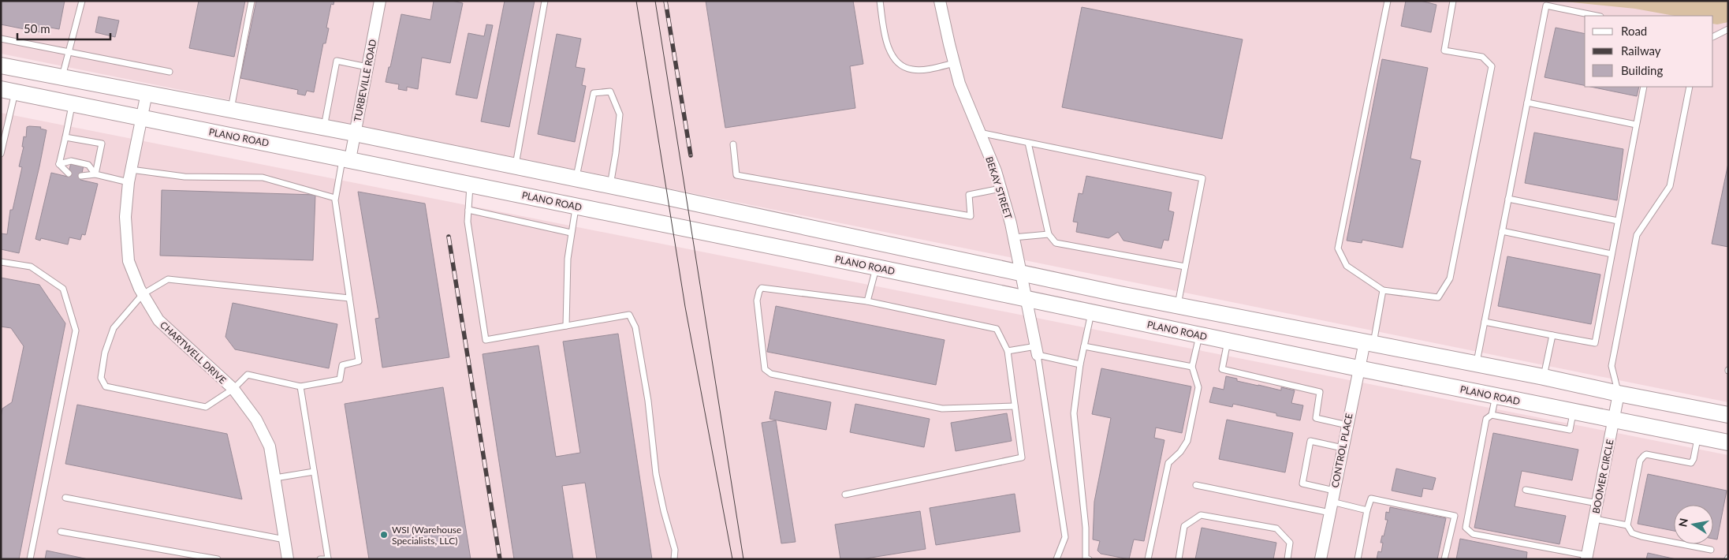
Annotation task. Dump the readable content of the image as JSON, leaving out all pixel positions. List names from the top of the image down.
{
  "streets": {
    "main road": ["PLANO ROAD"],
    "street": [
      "TURBEVILLE ROAD",
      "BEKAY STREET",
      "CHARTWELL DRIVE",
      "CONTROL PLACE",
      "BOOMER CIRCLE"
    ]
  },
  "crossings": [
    ["TURBEVILLE ROAD", "PLANO ROAD"],
    ["PLANO ROAD", "BEKAY STREET"],
    ["PLANO ROAD", "CHARTWELL DRIVE"],
    ["PLANO ROAD", "CONTROL PLACE"],
    ["PLANO ROAD", "BOOMER CIRCLE"]
  ],
  "places": ["WSI (Warehouse Specialists, LLC)"],
  "legend": ["Road", "Railway", "Building"],
  "scale_bar": "50 m",
  "north": "left"
}
